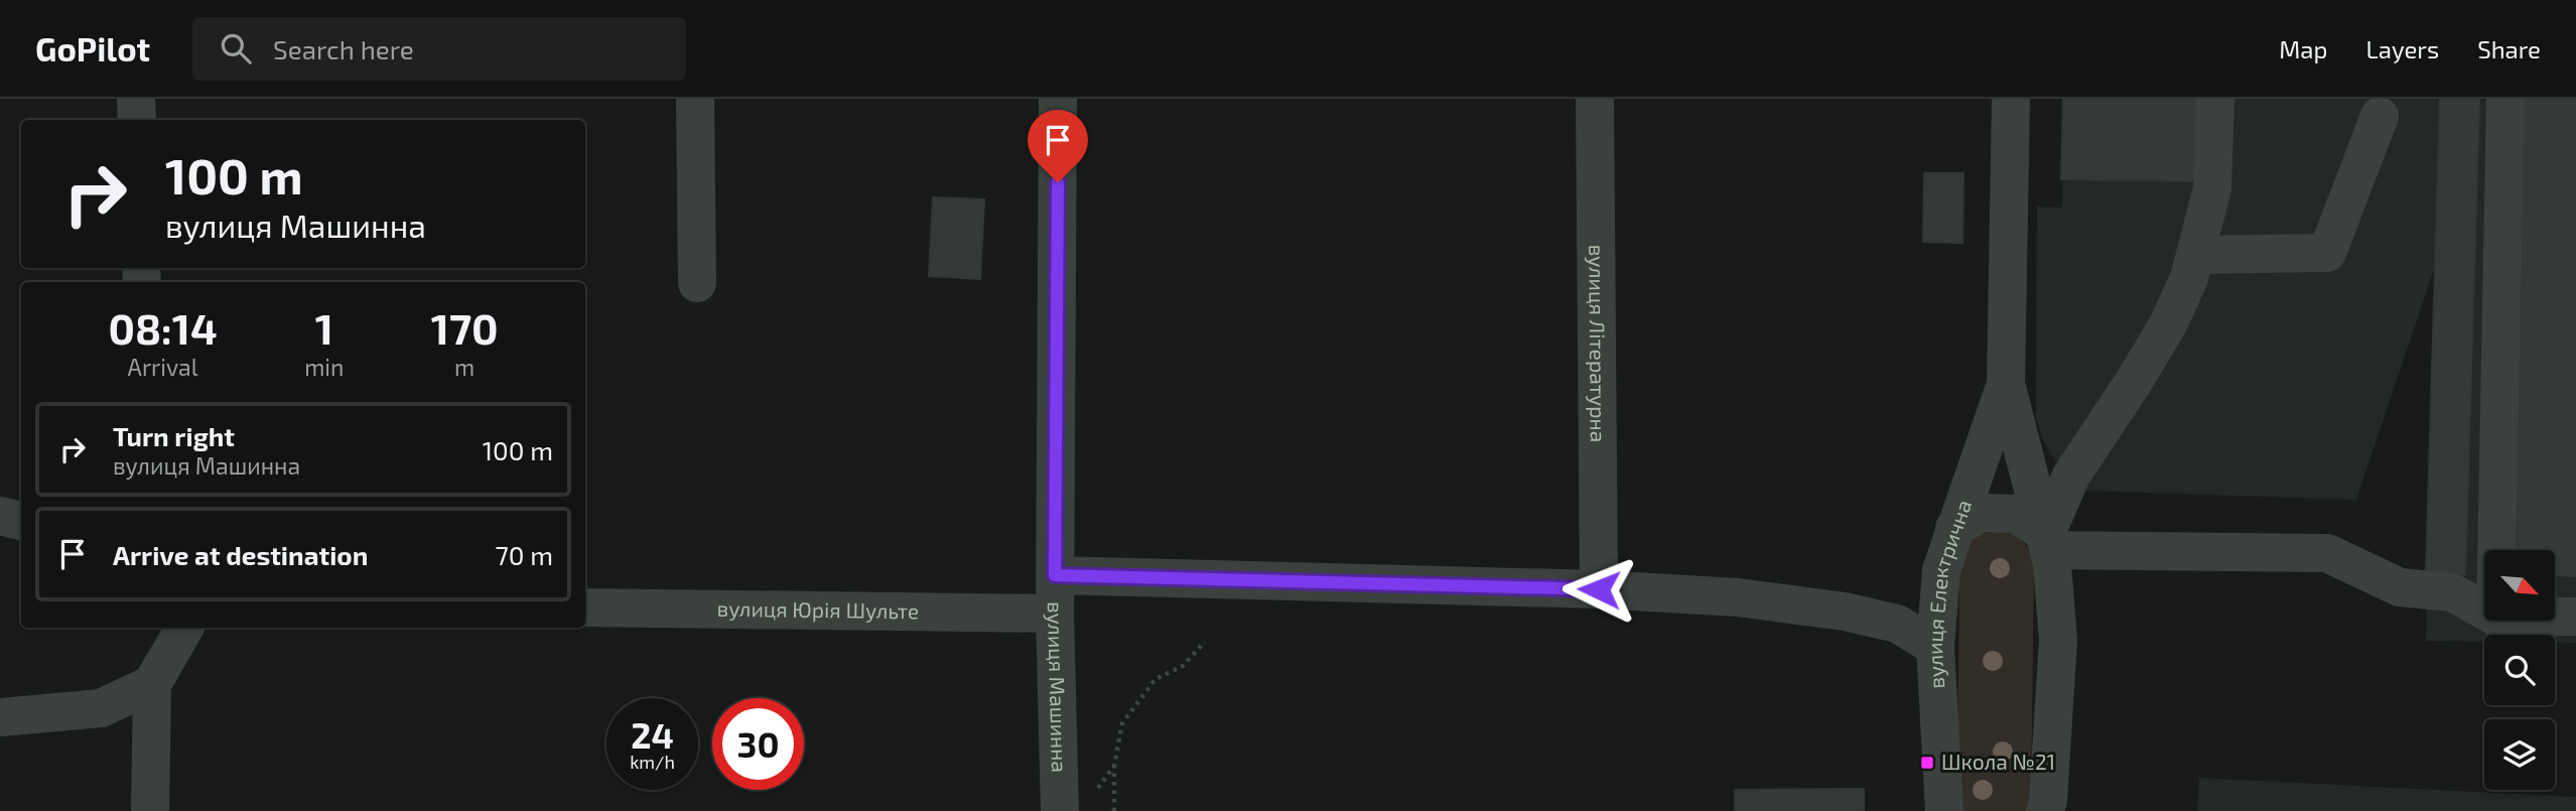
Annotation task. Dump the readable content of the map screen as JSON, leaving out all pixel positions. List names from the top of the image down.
{
  "streets": {
    "street": [
      "вулиця Літературна",
      "вулиця Електрична",
      "вулиця Юрія Шульте",
      "вулиця Машинна"
    ]
  },
  "crossings": [
    ["вулиця Юрія Шульте", "вулиця Машинна"]
  ],
  "places": {
    "transit": ["Школа №21"]
  },
  "north": "bottom right",
  "page": {
    "header": "GoPilot",
    "search": "Search here",
    "nav": ["Map", "Layers", "Share"],
    "turn": ["100 m", "вулиця Машинна"],
    "eta": [
      "08:14",
      "Arrival",
      "1",
      "min",
      "170",
      "m"
    ],
    "list": [
      {
        "name": "Turn right",
        "note": "вулиця Машинна",
        "value": "100 m"
      },
      {
        "name": "Arrive at destination",
        "value": "70 m"
      }
    ],
    "speed": "24 km/h",
    "limit": "30"
  }
}
